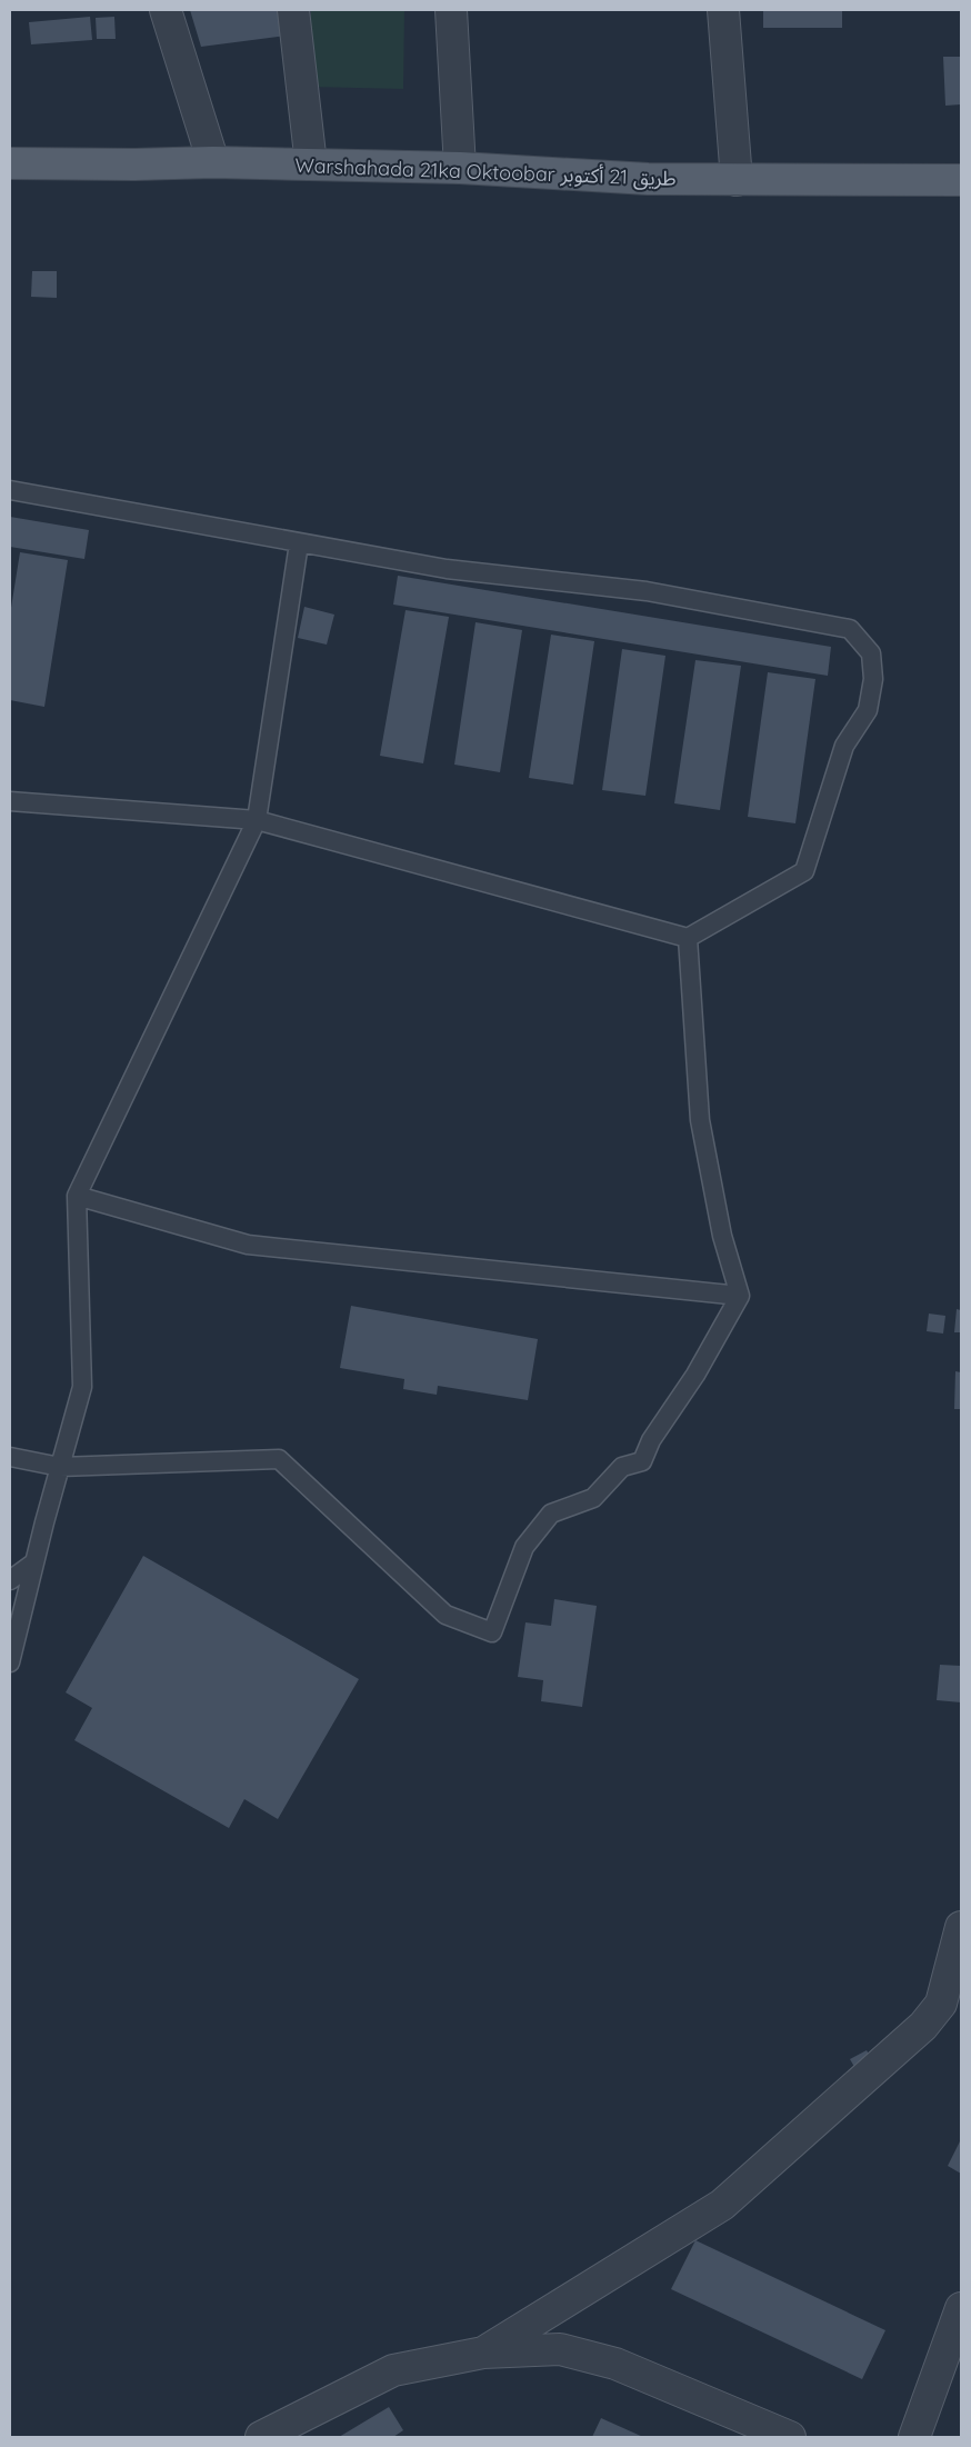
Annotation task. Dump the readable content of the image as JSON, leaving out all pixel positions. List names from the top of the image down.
{
  "streets": {
    "main road": ["Warshahada 21ka Oktoobar طريق 21 أكتوبر"]
  }
}
